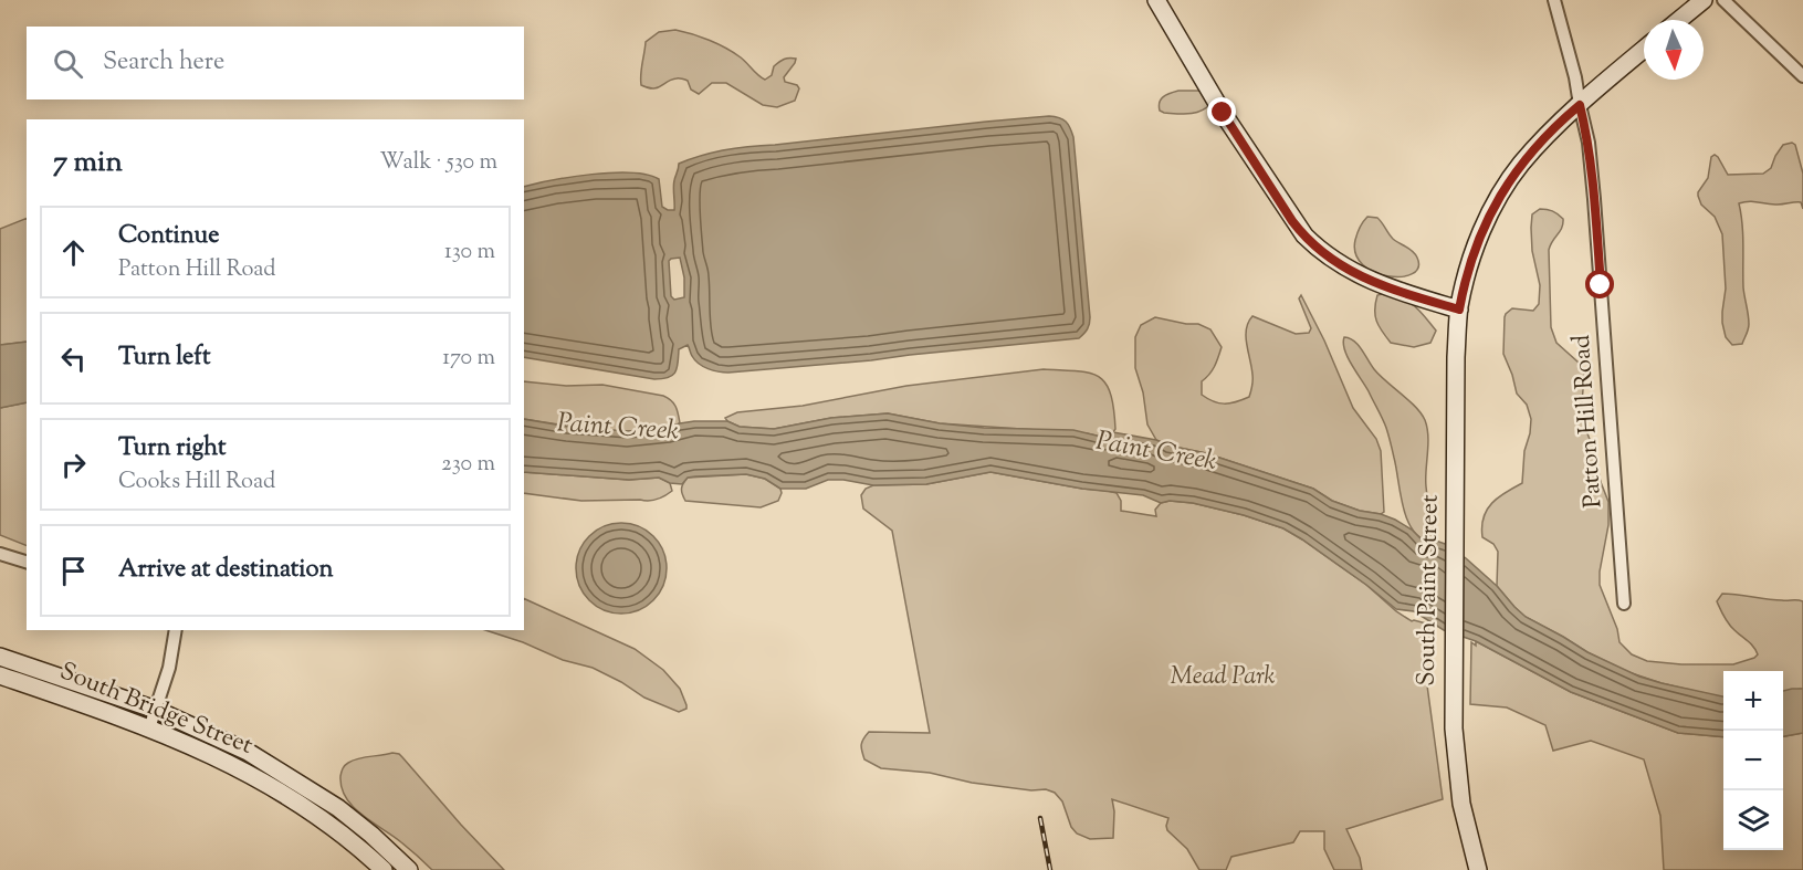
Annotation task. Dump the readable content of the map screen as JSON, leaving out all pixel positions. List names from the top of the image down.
{
  "streets": {
    "main road": ["South Paint Street", "South Bridge Street"],
    "street": ["Patton Hill Road"]
  },
  "crossings": [
    ["Patton Hill Road", "South Paint Street"]
  ],
  "water": ["Paint Creek"],
  "parks": ["Mead Park"],
  "north": "bottom",
  "page": {
    "search": "Search here",
    "heading": ["7 min", "Walk · 530 m"],
    "list": [
      ["Continue", "Patton Hill Road", "130 m"],
      ["Turn left", "170 m"],
      ["Turn right", "Cooks Hill Road", "230 m"],
      "Arrive at destination"
    ],
    "map_buttons": ["+", "−"]
  }
}
